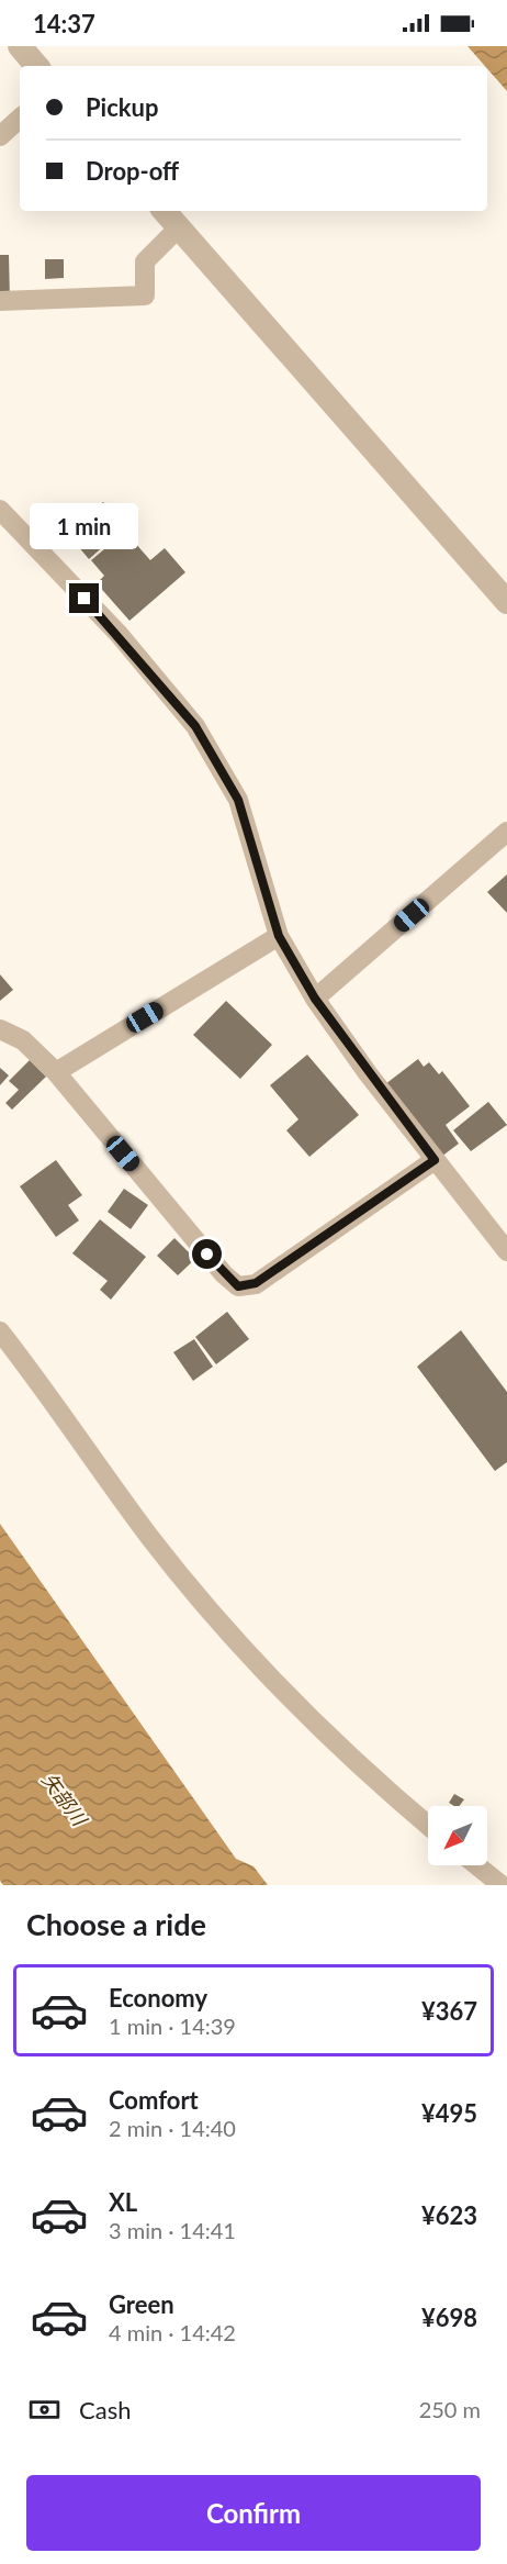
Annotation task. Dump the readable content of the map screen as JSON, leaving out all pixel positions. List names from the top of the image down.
{
  "water": ["矢部川"],
  "north": "bottom left",
  "page": {
    "status": "14:37",
    "banner": ["Pickup", "Drop-off"],
    "bubble": "1 min",
    "heading": "Choose a ride",
    "list": [
      {
        "name": "Economy",
        "note": "1 min · 14:39",
        "value": "¥367"
      },
      {
        "name": "Comfort",
        "note": "2 min · 14:40",
        "value": "¥495"
      },
      {
        "name": "XL",
        "note": "3 min · 14:41",
        "value": "¥623"
      },
      {
        "name": "Green",
        "note": "4 min · 14:42",
        "value": "¥698"
      }
    ],
    "pay": ["Cash", "250 m"],
    "buttons": "Confirm"
  }
}
